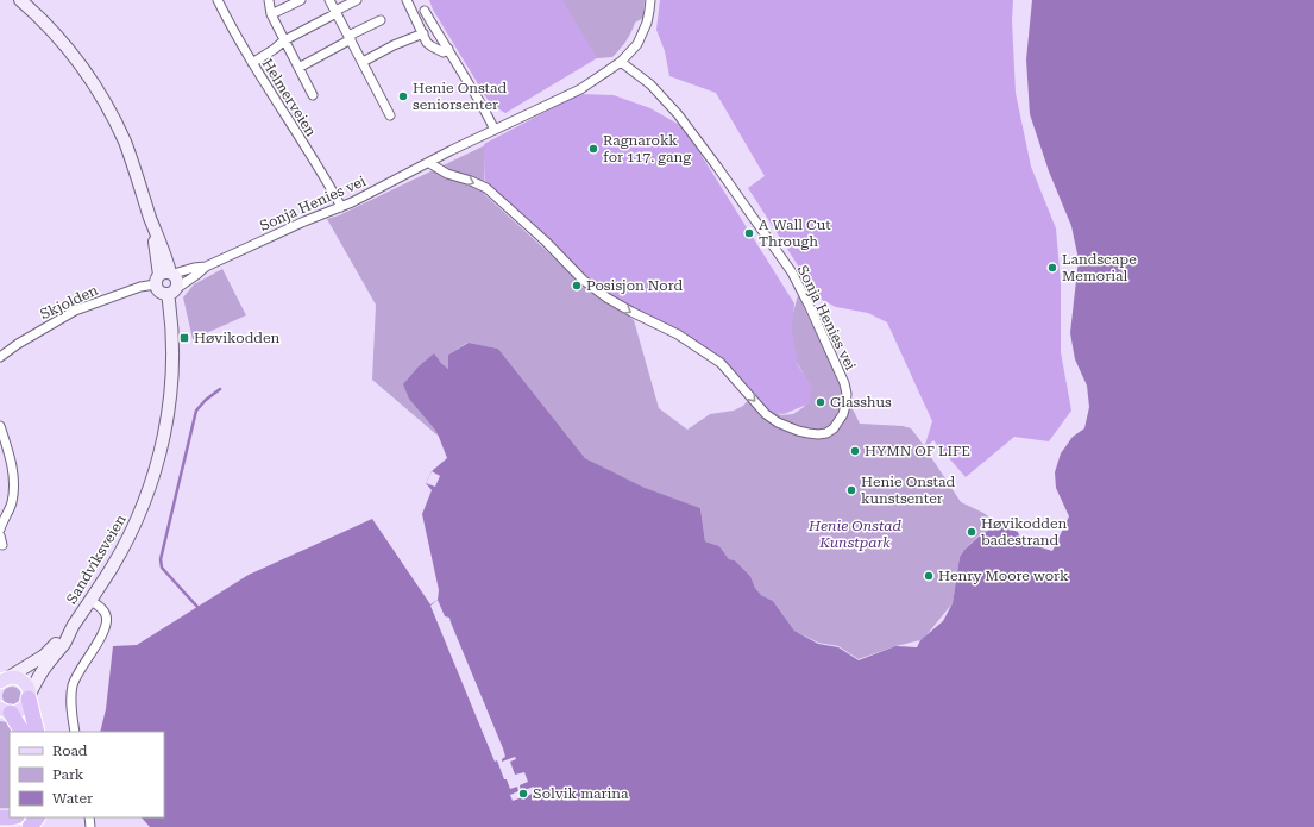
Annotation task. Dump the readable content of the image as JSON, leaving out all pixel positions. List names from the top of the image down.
{
  "streets": {
    "main road": ["Sandviksveien"],
    "street": ["Helmerveien", "Sonja Henies vei", "Skjolden"]
  },
  "crossings": [
    ["Helmerveien", "Sonja Henies vei"],
    ["Sonja Henies vei", "Skjolden"],
    ["Sonja Henies vei", "Sandviksveien"],
    ["Skjolden", "Sandviksveien"]
  ],
  "parks": ["Henie Onstad Kunstpark"],
  "places": {
    "other": [
      "Henie Onstad seniorsenter",
      "Ragnarokk for 117. gang",
      "A Wall Cut Through",
      "Landscape Memorial",
      "Posisjon Nord",
      "Glasshus",
      "HYMN OF LIFE",
      "Henie Onstad kunstsenter",
      "Høvikodden badestrand",
      "Henry Moore work",
      "Solvik marina"
    ],
    "transit": ["Høvikodden"]
  },
  "legend": ["Road", "Park", "Water"]
}
